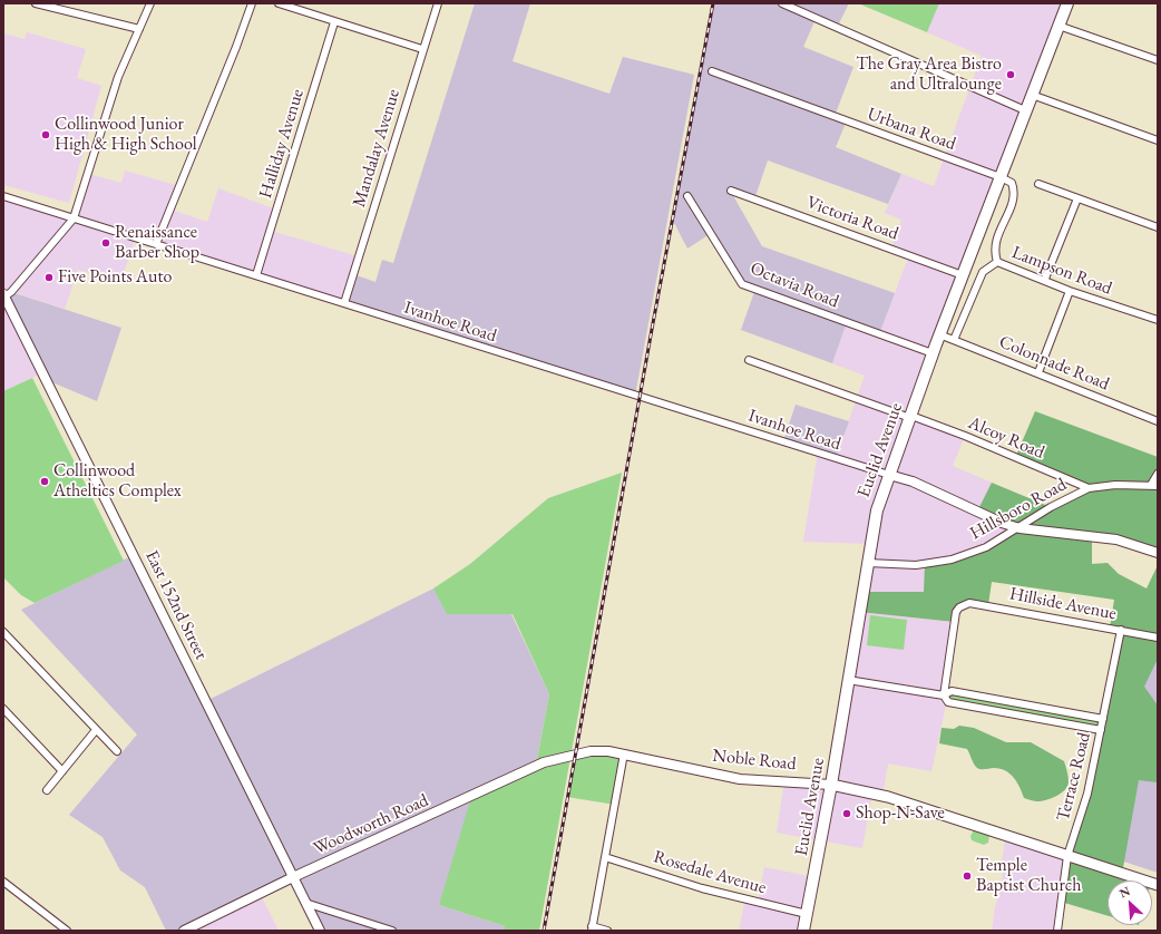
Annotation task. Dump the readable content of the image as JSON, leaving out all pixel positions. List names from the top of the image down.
{
  "streets": {
    "main road": ["Euclid Avenue", "Noble Road"],
    "street": [
      "Urbana Road",
      "Halliday Avenue",
      "Mandalay Avenue",
      "Victoria Road",
      "Lampson Road",
      "Octavia Road",
      "Ivanhoe Road",
      "Colonnade Road",
      "Alcoy Road",
      "Hillsboro Road",
      "Hillside Avenue",
      "East 152nd Street",
      "Terrace Road",
      "Woodworth Road",
      "Rosedale Avenue"
    ]
  },
  "crossings": [
    ["Urbana Road", "Lampson Road"],
    ["Urbana Road", "Euclid Avenue"],
    ["Halliday Avenue", "Ivanhoe Road"],
    ["Mandalay Avenue", "Ivanhoe Road"],
    ["Victoria Road", "Euclid Avenue"],
    ["Lampson Road", "Euclid Avenue"],
    ["Octavia Road", "Euclid Avenue"],
    ["Ivanhoe Road", "Euclid Avenue"],
    ["Colonnade Road", "Euclid Avenue"],
    ["Alcoy Road", "Euclid Avenue"],
    ["Alcoy Road", "Hillsboro Road"],
    ["Euclid Avenue", "Hillsboro Road"],
    ["Euclid Avenue", "Noble Road"],
    ["Euclid Avenue", "Rosedale Avenue"],
    ["Hillside Avenue", "Terrace Road"],
    ["East 152nd Street", "Woodworth Road"],
    ["Noble Road", "Terrace Road"],
    ["Noble Road", "Woodworth Road"]
  ],
  "places": [
    "The Gray Area Bistro and Ultralounge",
    "Collinwood Junior High & High School",
    "Renaissance Barber Shop",
    "Five Points Auto",
    "Collinwood Atheltics Complex",
    "Shop-N-Save",
    "Temple Baptist Church"
  ],
  "north": "top left"
}
